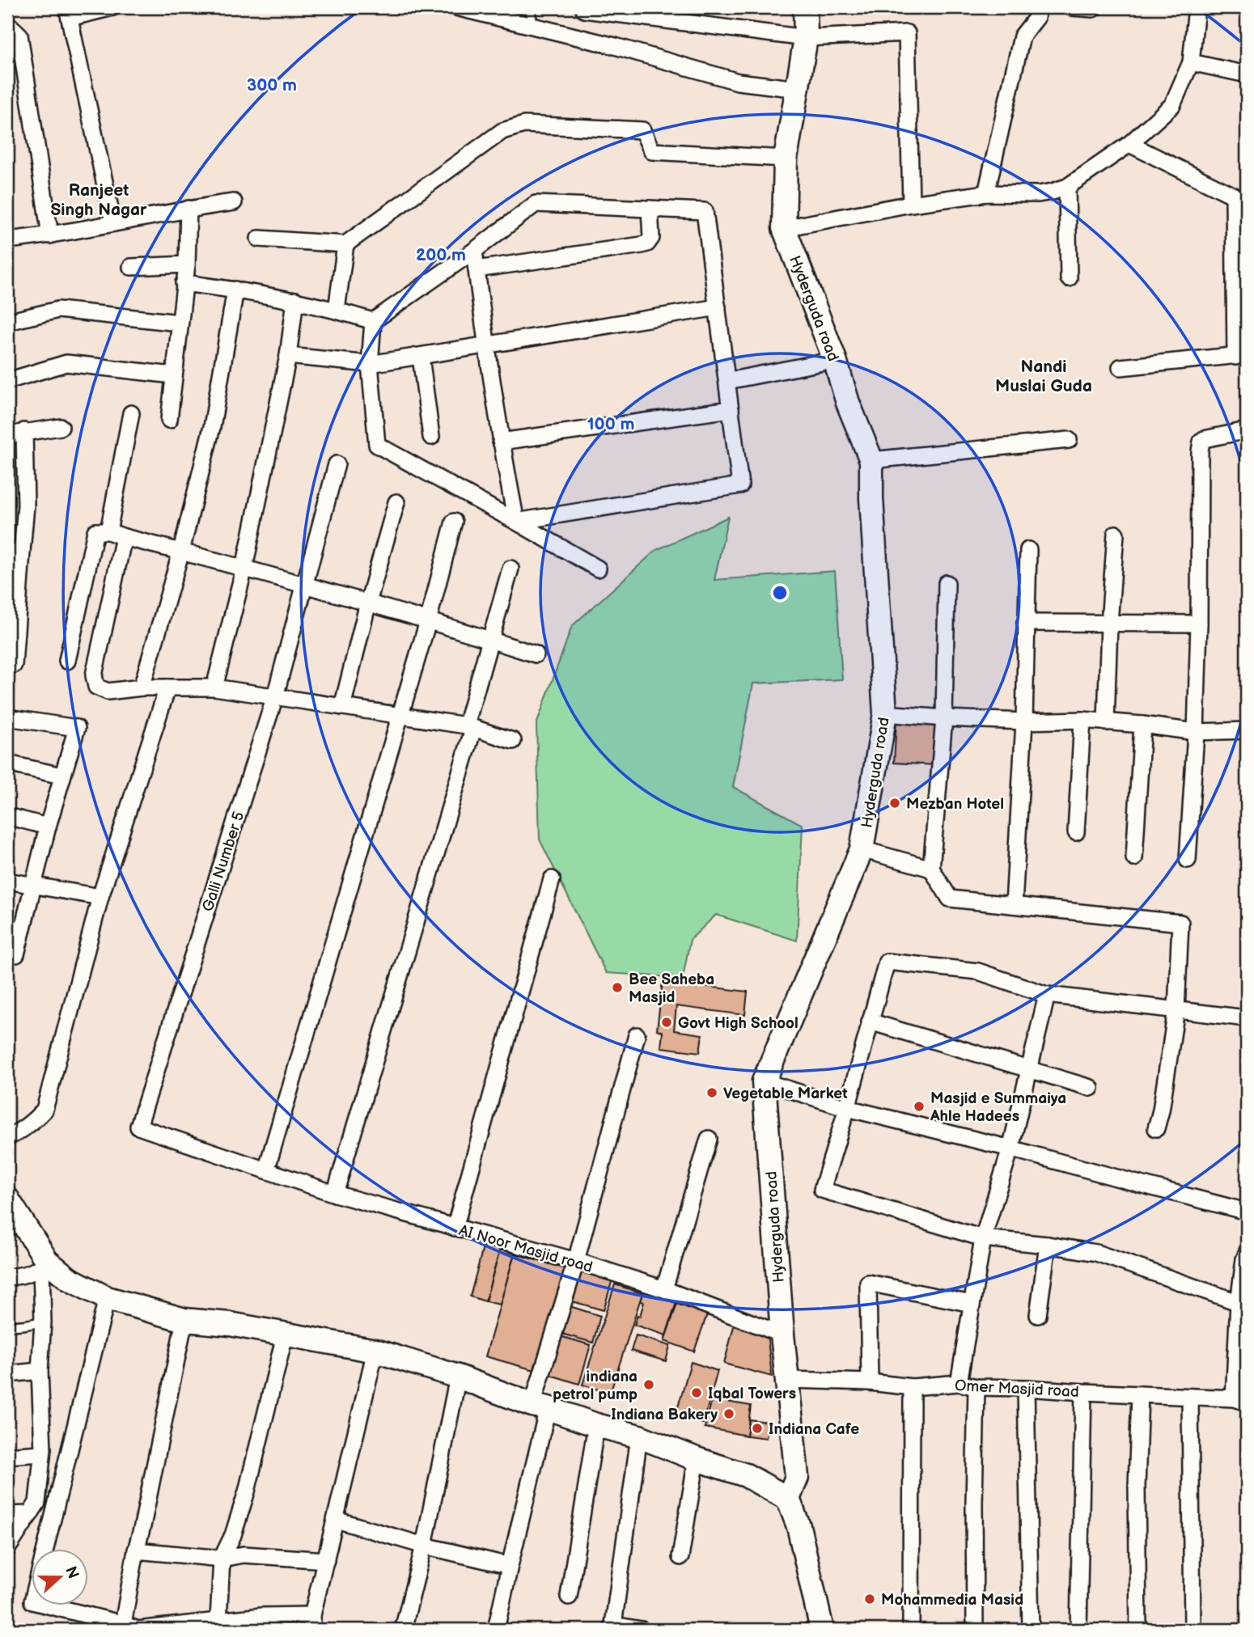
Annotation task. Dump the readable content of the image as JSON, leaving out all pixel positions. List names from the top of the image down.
{
  "streets": {
    "street": [
      "Hyderguda road",
      "Galli Number 5",
      "AI Noor Masjid road",
      "Omer Masjid road"
    ]
  },
  "crossings": [
    ["Hyderguda road", "AI Noor Masjid road"],
    ["Hyderguda road", "Omer Masjid road"],
    ["Galli Number 5", "AI Noor Masjid road"]
  ],
  "districts": ["Ranjeet Singh Nagar", "Nandi Muslai Guda"],
  "places": [
    "Mezban Hotel",
    "Bee Saheba Masjid",
    "Govt High School",
    "Vegetable Market",
    "Masjid e Summaiya Ahle Hadees",
    "indiana petrol pump",
    "Iqbal Towers",
    "Indiana Bakery",
    "Indiana Cafe",
    "Mohammedia Masid"
  ],
  "north": "right",
  "rings": ["300 m", "200 m", "100 m"]
}
